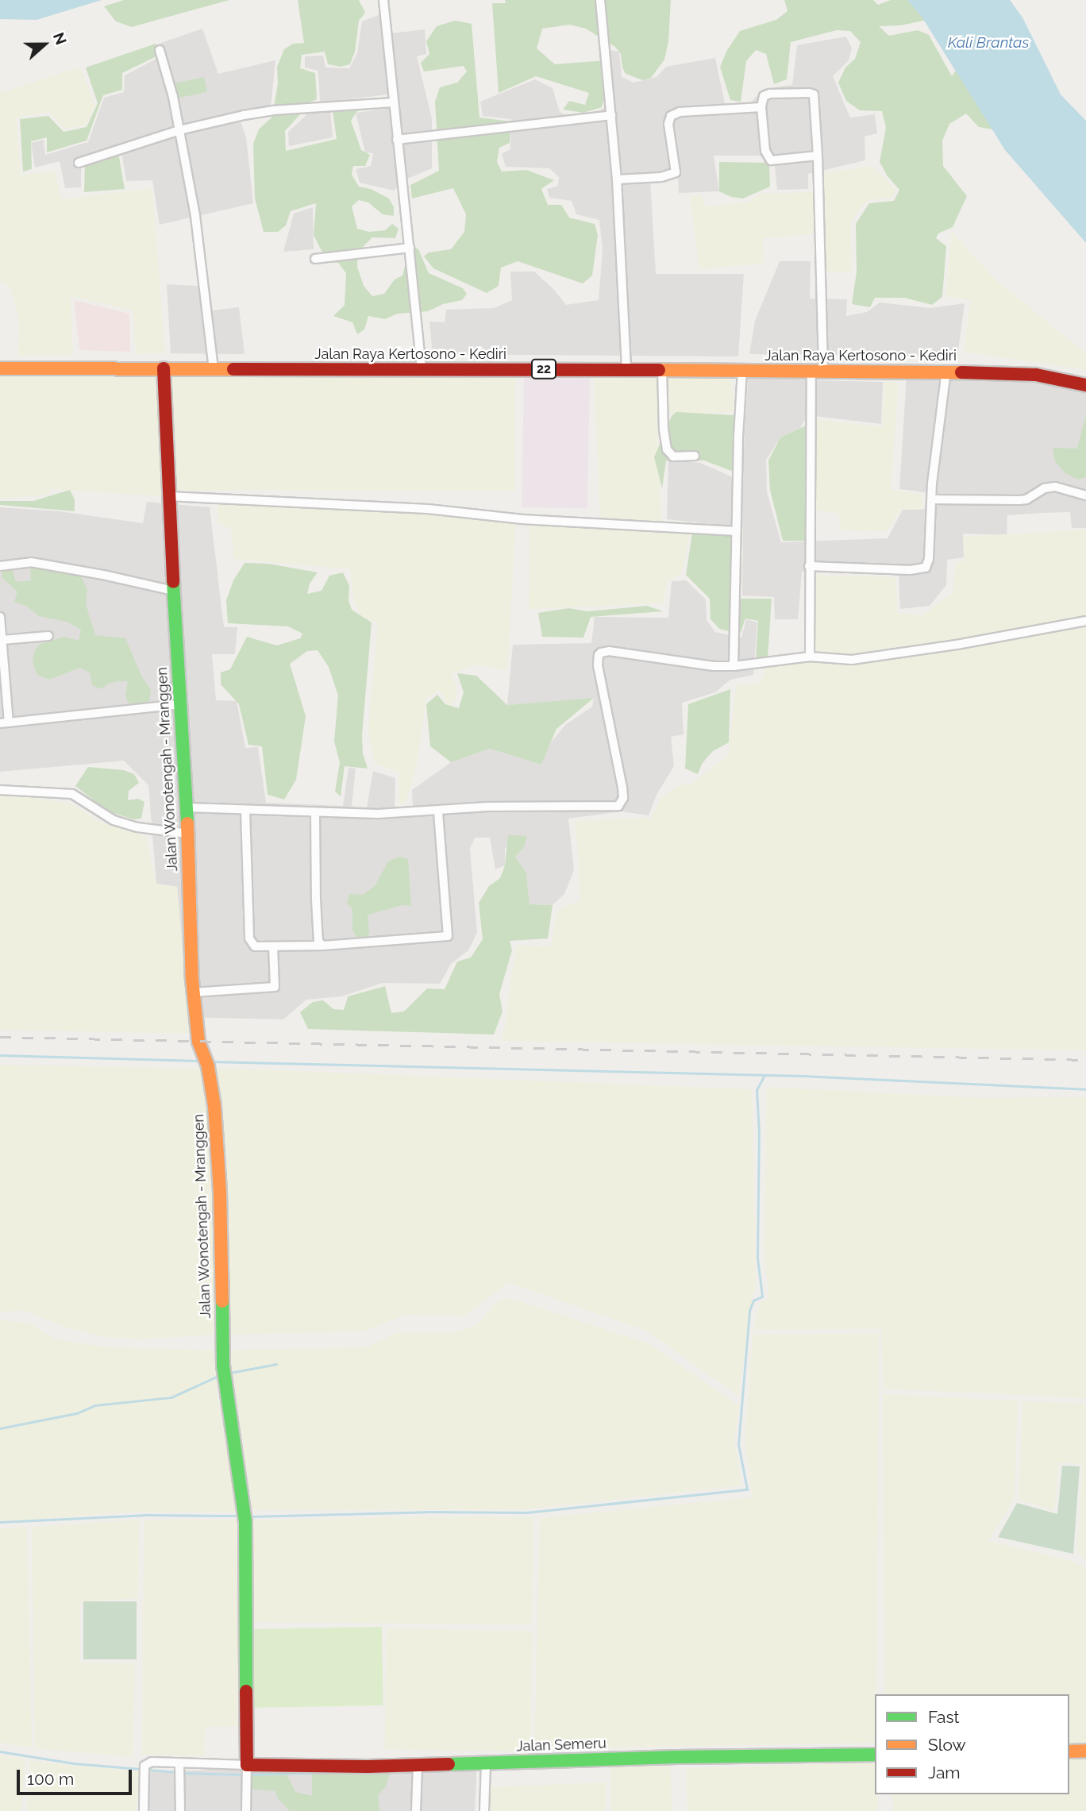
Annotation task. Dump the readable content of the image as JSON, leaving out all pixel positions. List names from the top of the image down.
{
  "streets": {
    "main road": [
      "Jalan Raya Kertosono - Kediri",
      "22",
      "Jalan Wonotengah - Mranggen",
      "Jalan Semeru"
    ]
  },
  "crossings": [
    ["Jalan Raya Kertosono - Kediri", "Jalan Wonotengah - Mranggen"],
    ["Jalan Wonotengah - Mranggen", "Jalan Semeru"]
  ],
  "water": ["Kali Brantas"],
  "legend": ["Fast", "Slow", "Jam"],
  "scale_bar": "100 m",
  "north": "right"
}
